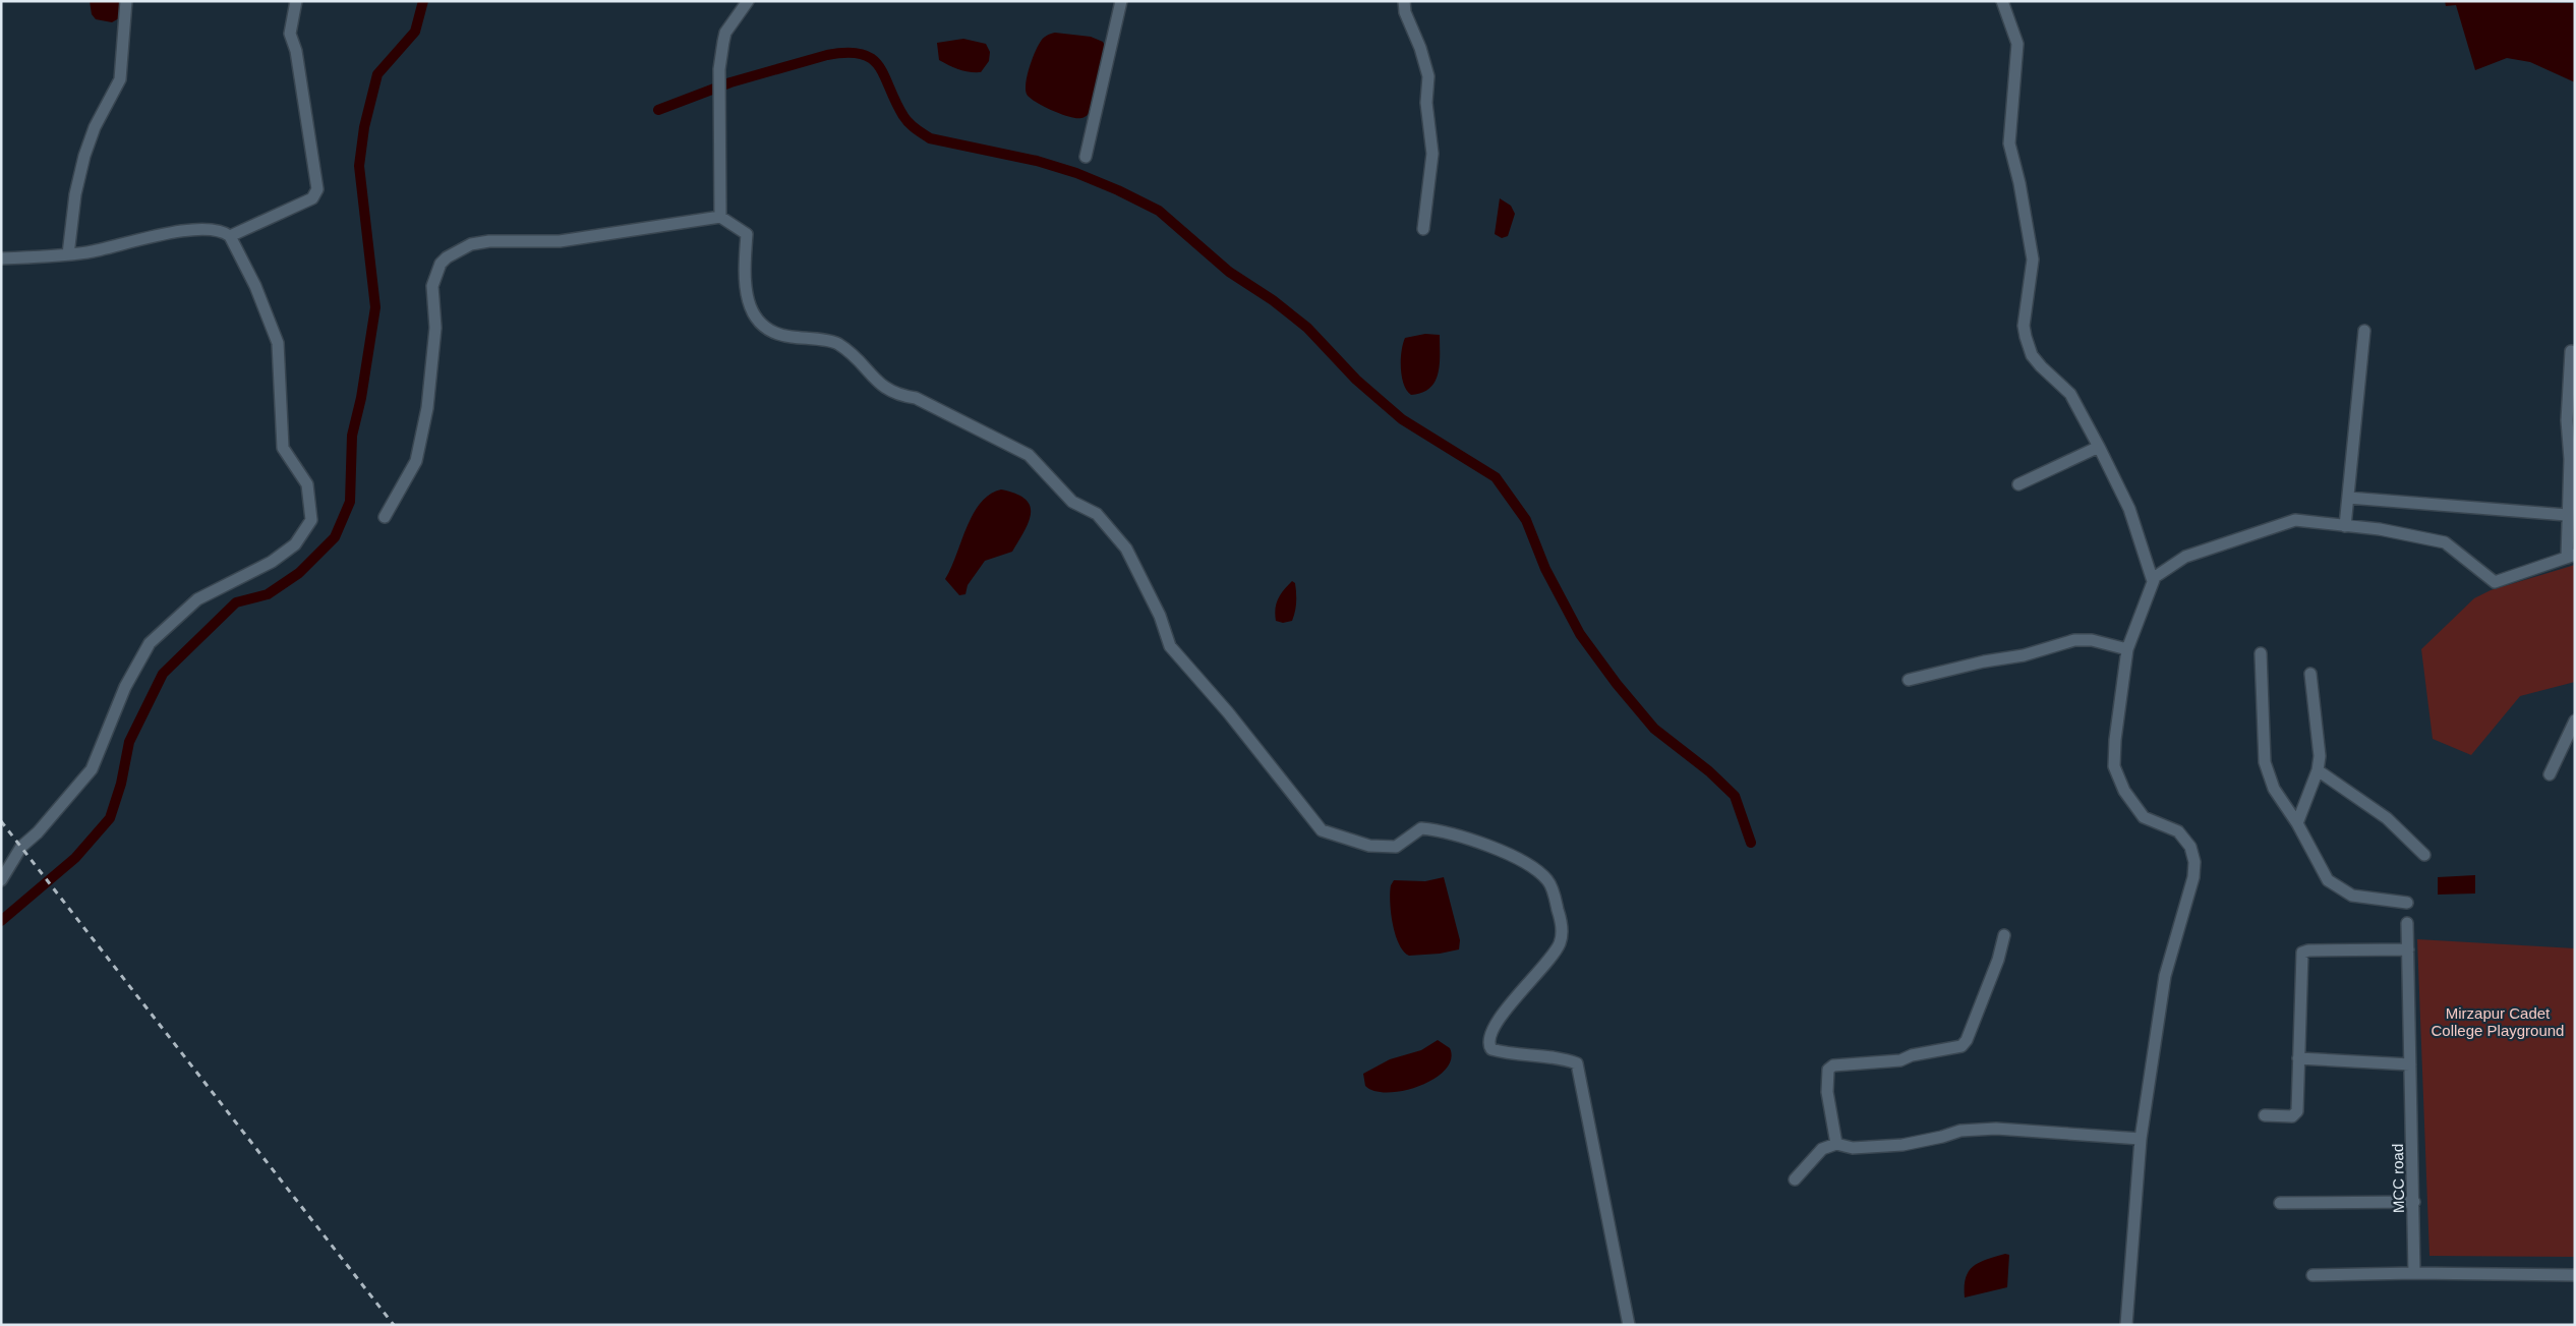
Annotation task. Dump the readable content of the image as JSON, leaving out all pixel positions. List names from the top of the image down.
{
  "streets": {
    "street": ["MCC road"]
  },
  "parks": ["Mirzapur Cadet College Playground"]
}
